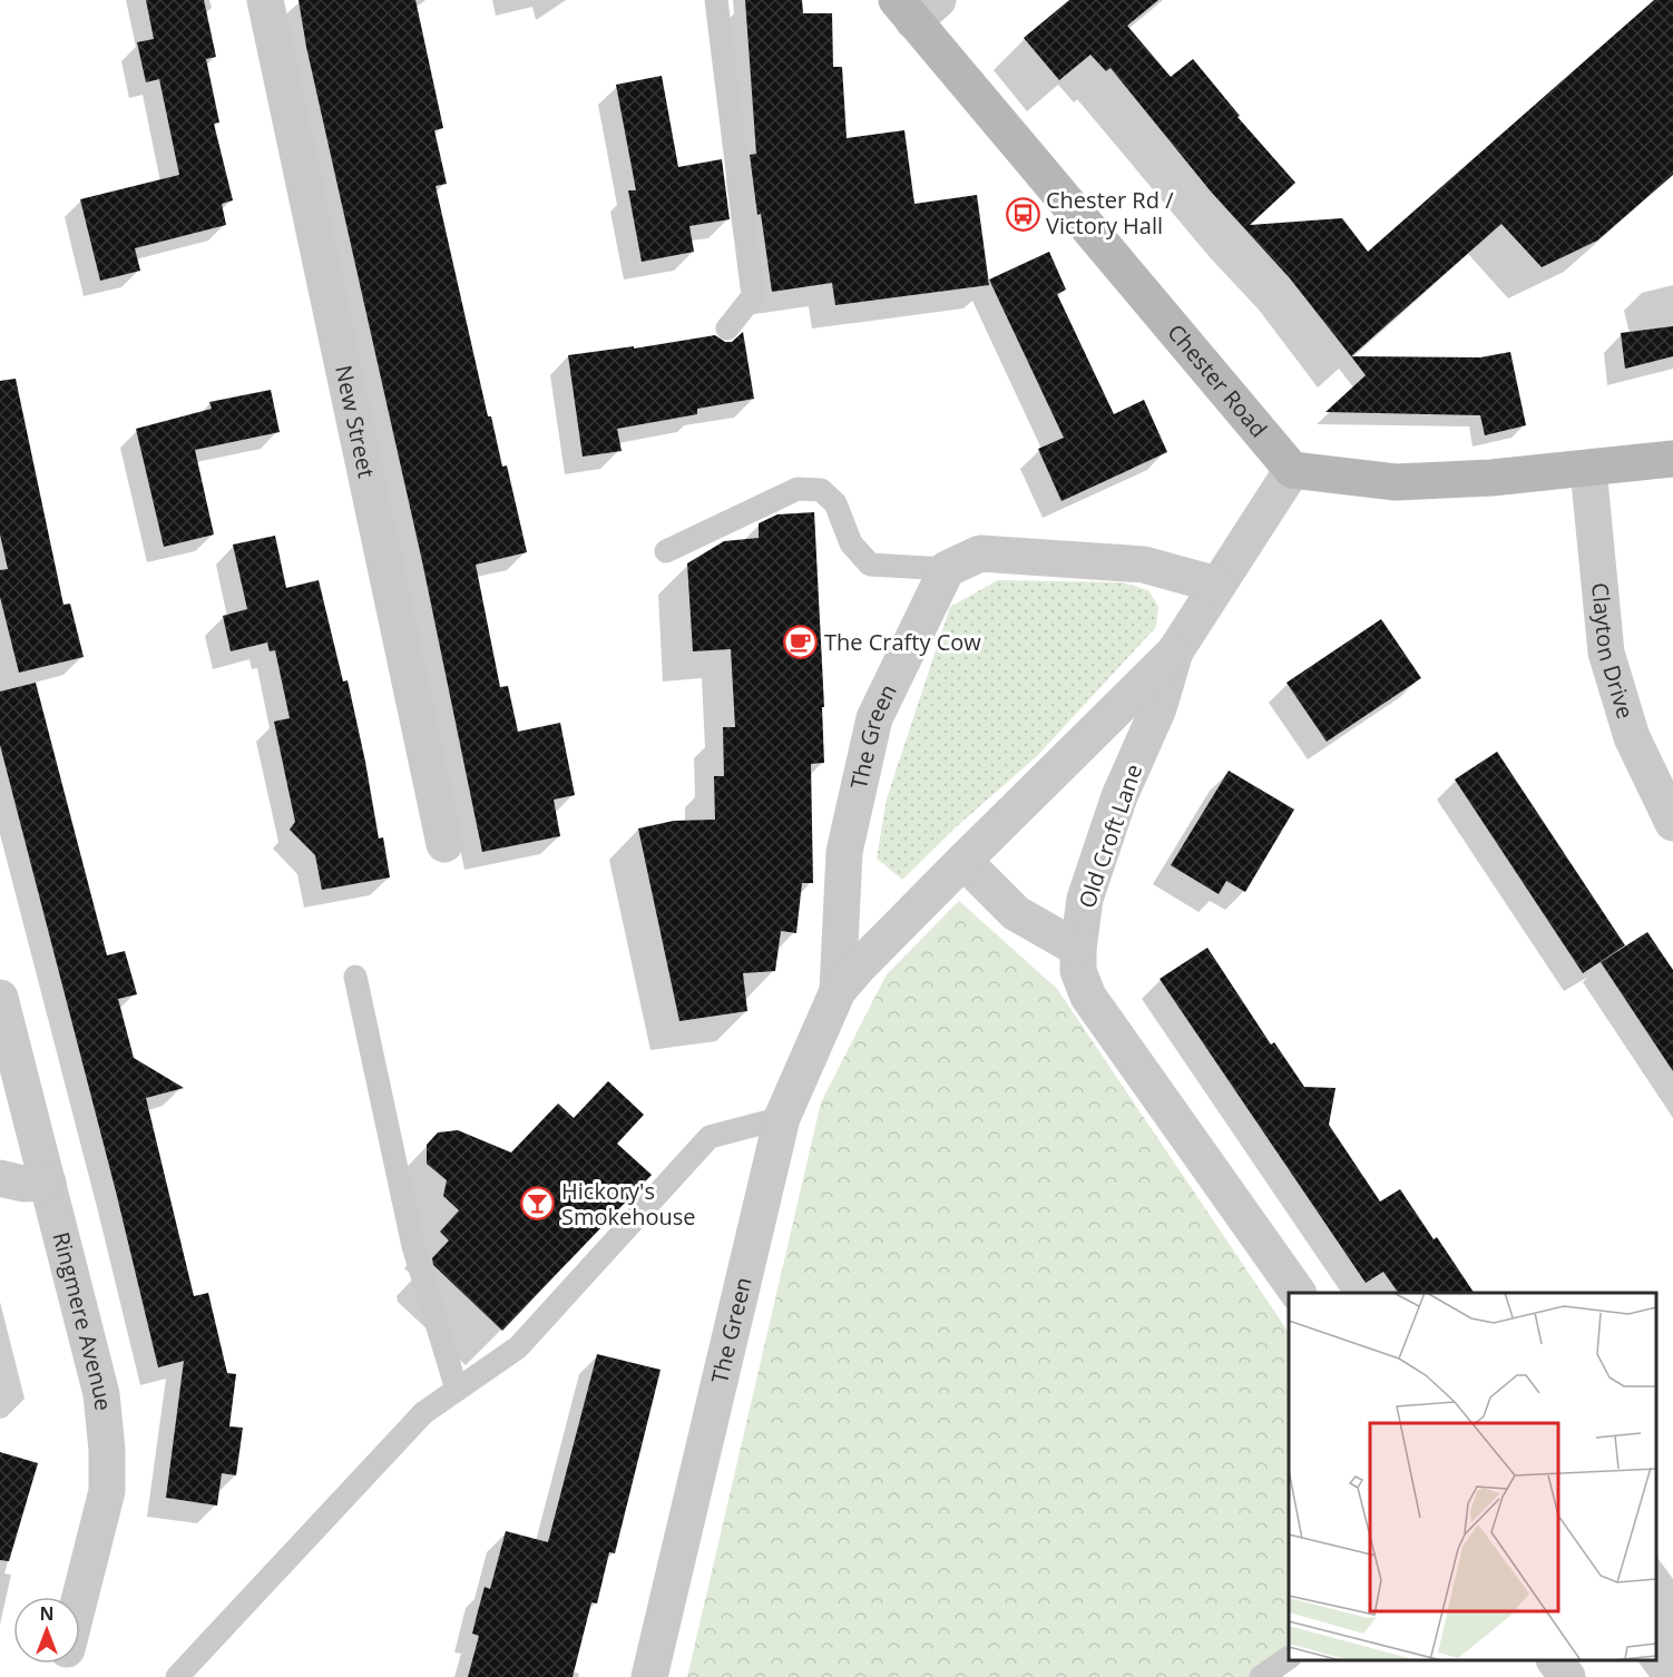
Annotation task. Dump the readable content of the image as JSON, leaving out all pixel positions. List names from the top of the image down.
{
  "streets": {
    "main road": ["Chester Road"],
    "street": [
      "New Street",
      "Clayton Drive",
      "The Green",
      "Old Croft Lane",
      "Ringmere Avenue"
    ]
  },
  "crossings": [
    ["Chester Road", "Old Croft Lane"],
    ["The Green", "Old Croft Lane"]
  ],
  "places": {
    "bus stop": ["Chester Rd / Victory Hall"],
    "cafe": ["The Crafty Cow"],
    "bar": ["Hickory's Smokehouse"]
  },
  "north": "top"
}
